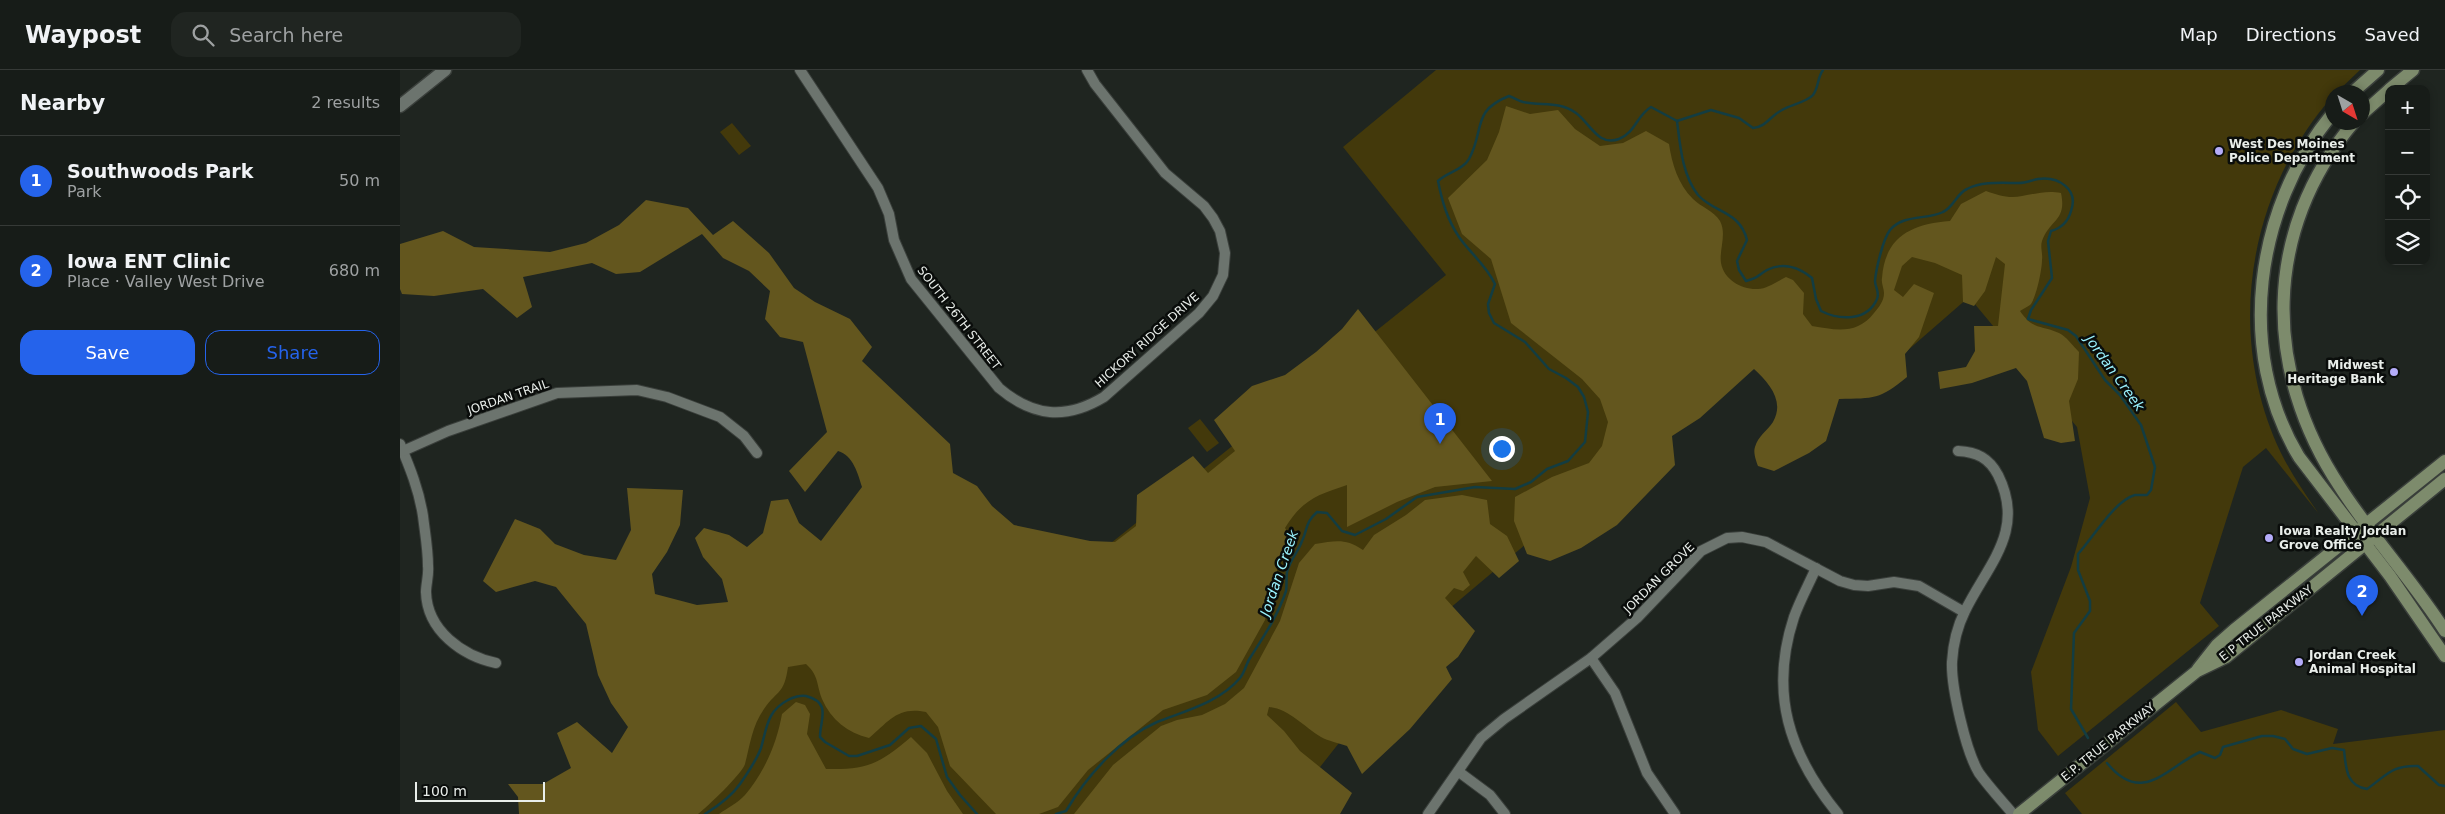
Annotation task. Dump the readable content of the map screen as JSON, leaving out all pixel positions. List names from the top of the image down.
{
  "streets": {
    "main road": ["E P TRUE PARKWAY", "E.P. TRUE PARKWAY"],
    "street": [
      "SOUTH 26TH STREET",
      "HICKORY RIDGE DRIVE",
      "JORDAN TRAIL",
      "JORDAN GROVE"
    ]
  },
  "crossings": [
    ["SOUTH 26TH STREET", "HICKORY RIDGE DRIVE"],
    ["E P TRUE PARKWAY", "E.P. TRUE PARKWAY"]
  ],
  "water": ["Jordan Creek"],
  "places": [
    "West Des Moines Police Department",
    "Midwest Heritage Bank",
    "Iowa Realty Jordan Grove Office",
    "Jordan Creek Animal Hospital"
  ],
  "scale_bar": "100 m",
  "north": "bottom right",
  "page": {
    "header": "Waypost",
    "search": "Search here",
    "nav": ["Map", "Directions", "Saved"],
    "heading": ["Nearby", "2 results"],
    "map_buttons": ["+", "−"],
    "list": [
      {
        "mark": "1",
        "name": "Southwoods Park",
        "note": "Park",
        "value": "50 m"
      },
      {
        "mark": "2",
        "name": "Iowa ENT Clinic",
        "note": "Place · Valley West Drive",
        "value": "680 m"
      }
    ],
    "buttons": ["Save", "Share"],
    "pins": ["1", "2"],
    "scale": "100 m"
  }
}
